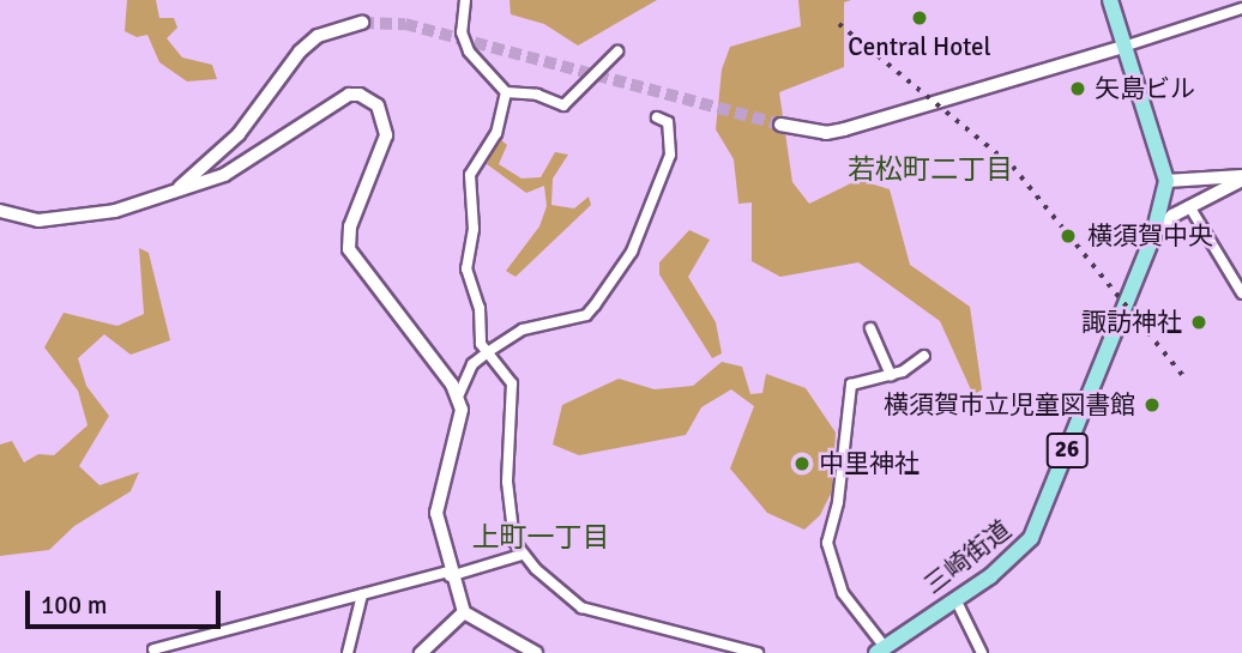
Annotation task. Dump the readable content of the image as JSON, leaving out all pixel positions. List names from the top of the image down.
{
  "streets": {
    "main road": ["26", "三崎街道"]
  },
  "districts": ["若松町二丁目", "上町一丁目"],
  "places": [
    "Central Hotel",
    "矢島ビル",
    "横須賀中央",
    "諏訪神社",
    "横須賀市立児童図書館",
    "中里神社"
  ],
  "scale_bar": "100 m"
}
